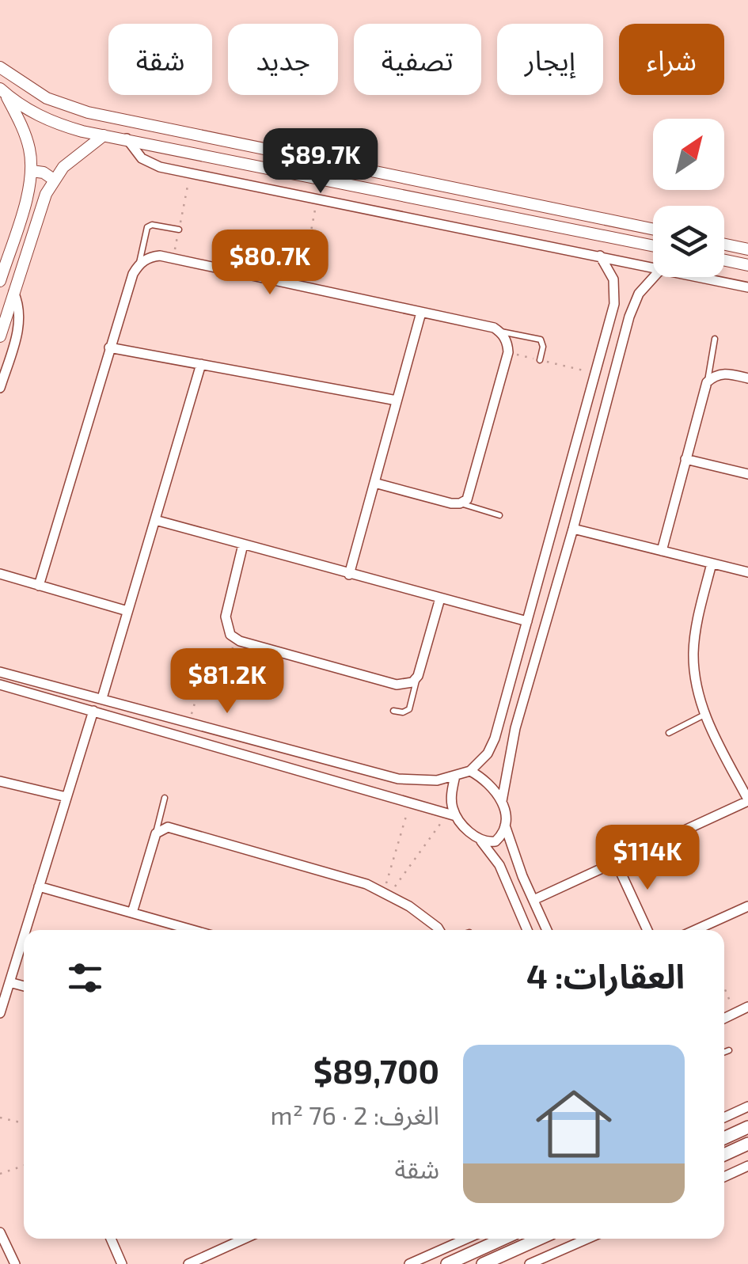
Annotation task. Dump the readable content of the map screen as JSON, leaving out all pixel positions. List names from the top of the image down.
{
  "north": "top right",
  "page": {
    "chip": [
      "شراء",
      "إيجار",
      "تصفية",
      "جديد",
      "شقة"
    ],
    "price": [
      "$89.7K",
      "$80.7K",
      "$81.2K",
      "$114K"
    ],
    "heading": "العقارات: 4",
    "list": [
      {
        "name": "$89,700",
        "note": "الغرف: 2 · 76 m² · شقة"
      }
    ]
  }
}
